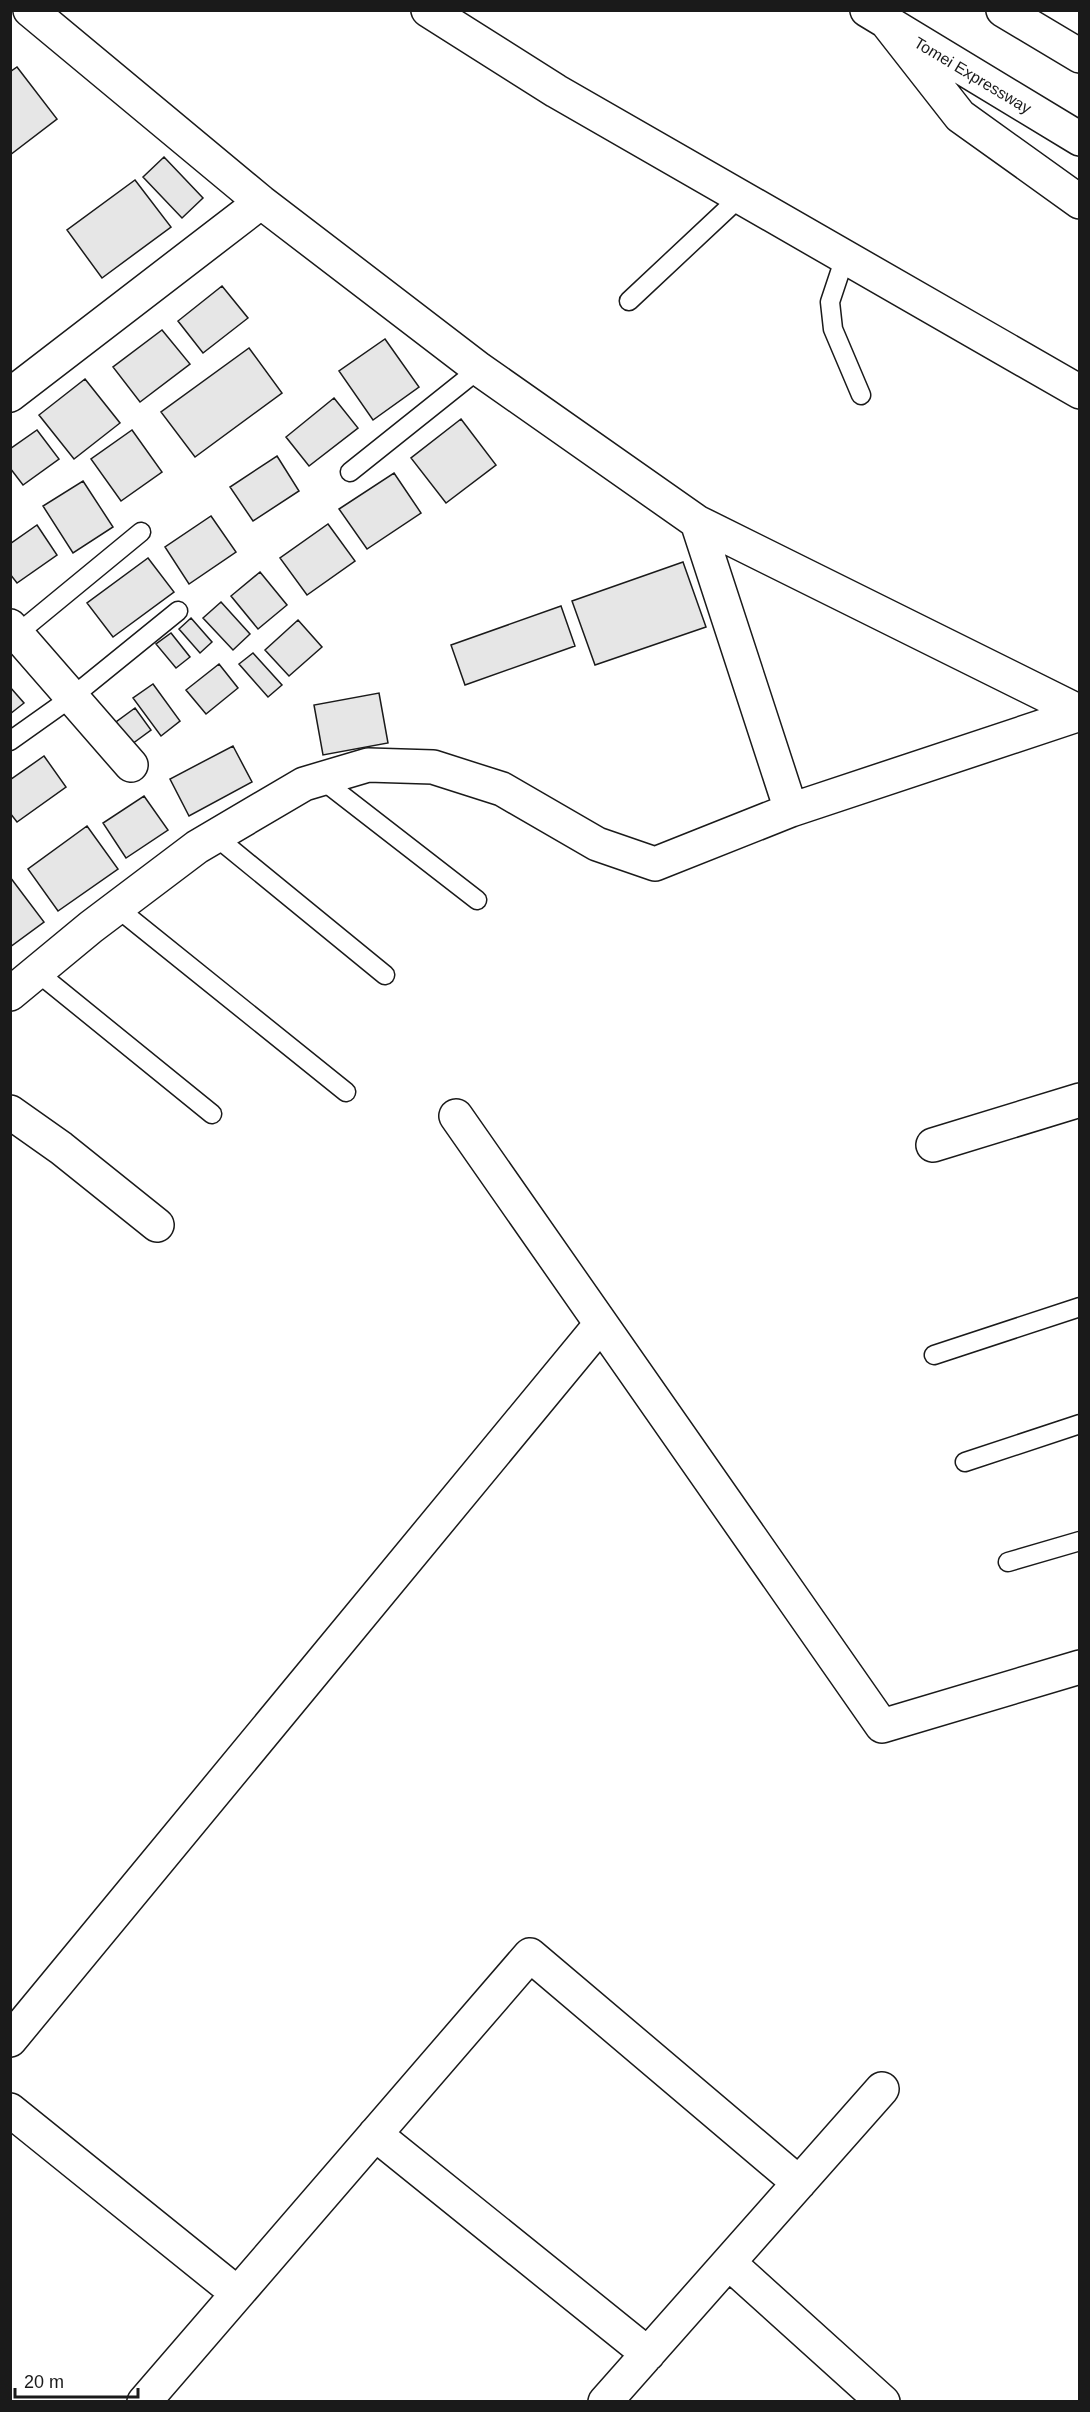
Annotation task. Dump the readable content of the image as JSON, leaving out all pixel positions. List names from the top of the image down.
{
  "streets": {
    "main road": ["Tomei Expressway"]
  },
  "scale_bar": "20 m"
}
